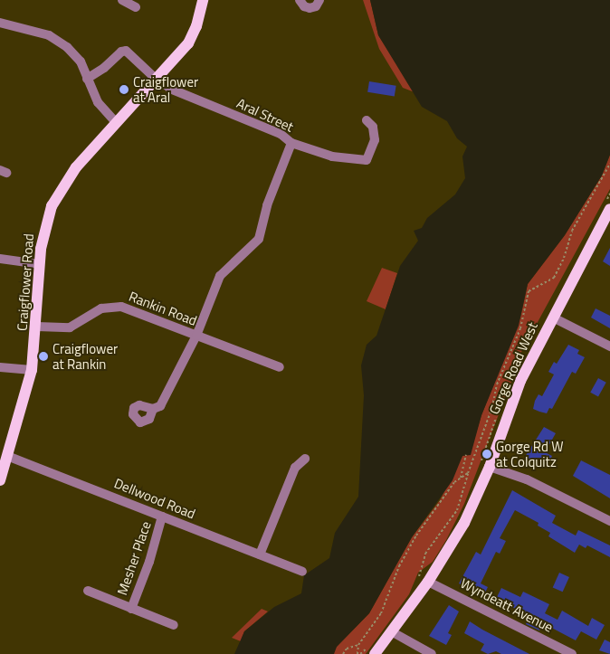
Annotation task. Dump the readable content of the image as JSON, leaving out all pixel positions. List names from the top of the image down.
{
  "streets": {
    "main road": ["Craigflower Road", "Gorge Road West"],
    "street": [
      "Aral Street",
      "Rankin Road",
      "Dellwood Road",
      "Mesher Place",
      "Wyndeatt Avenue"
    ]
  },
  "crossings": [
    ["Aral Street", "Craigflower Road"],
    ["Craigflower Road", "Rankin Road"],
    ["Craigflower Road", "Dellwood Road"],
    ["Gorge Road West", "Wyndeatt Avenue"],
    ["Dellwood Road", "Mesher Place"]
  ],
  "places": ["Craigflower at Aral", "Craigflower at Rankin", "Gorge Rd W at Colquitz"]
}
